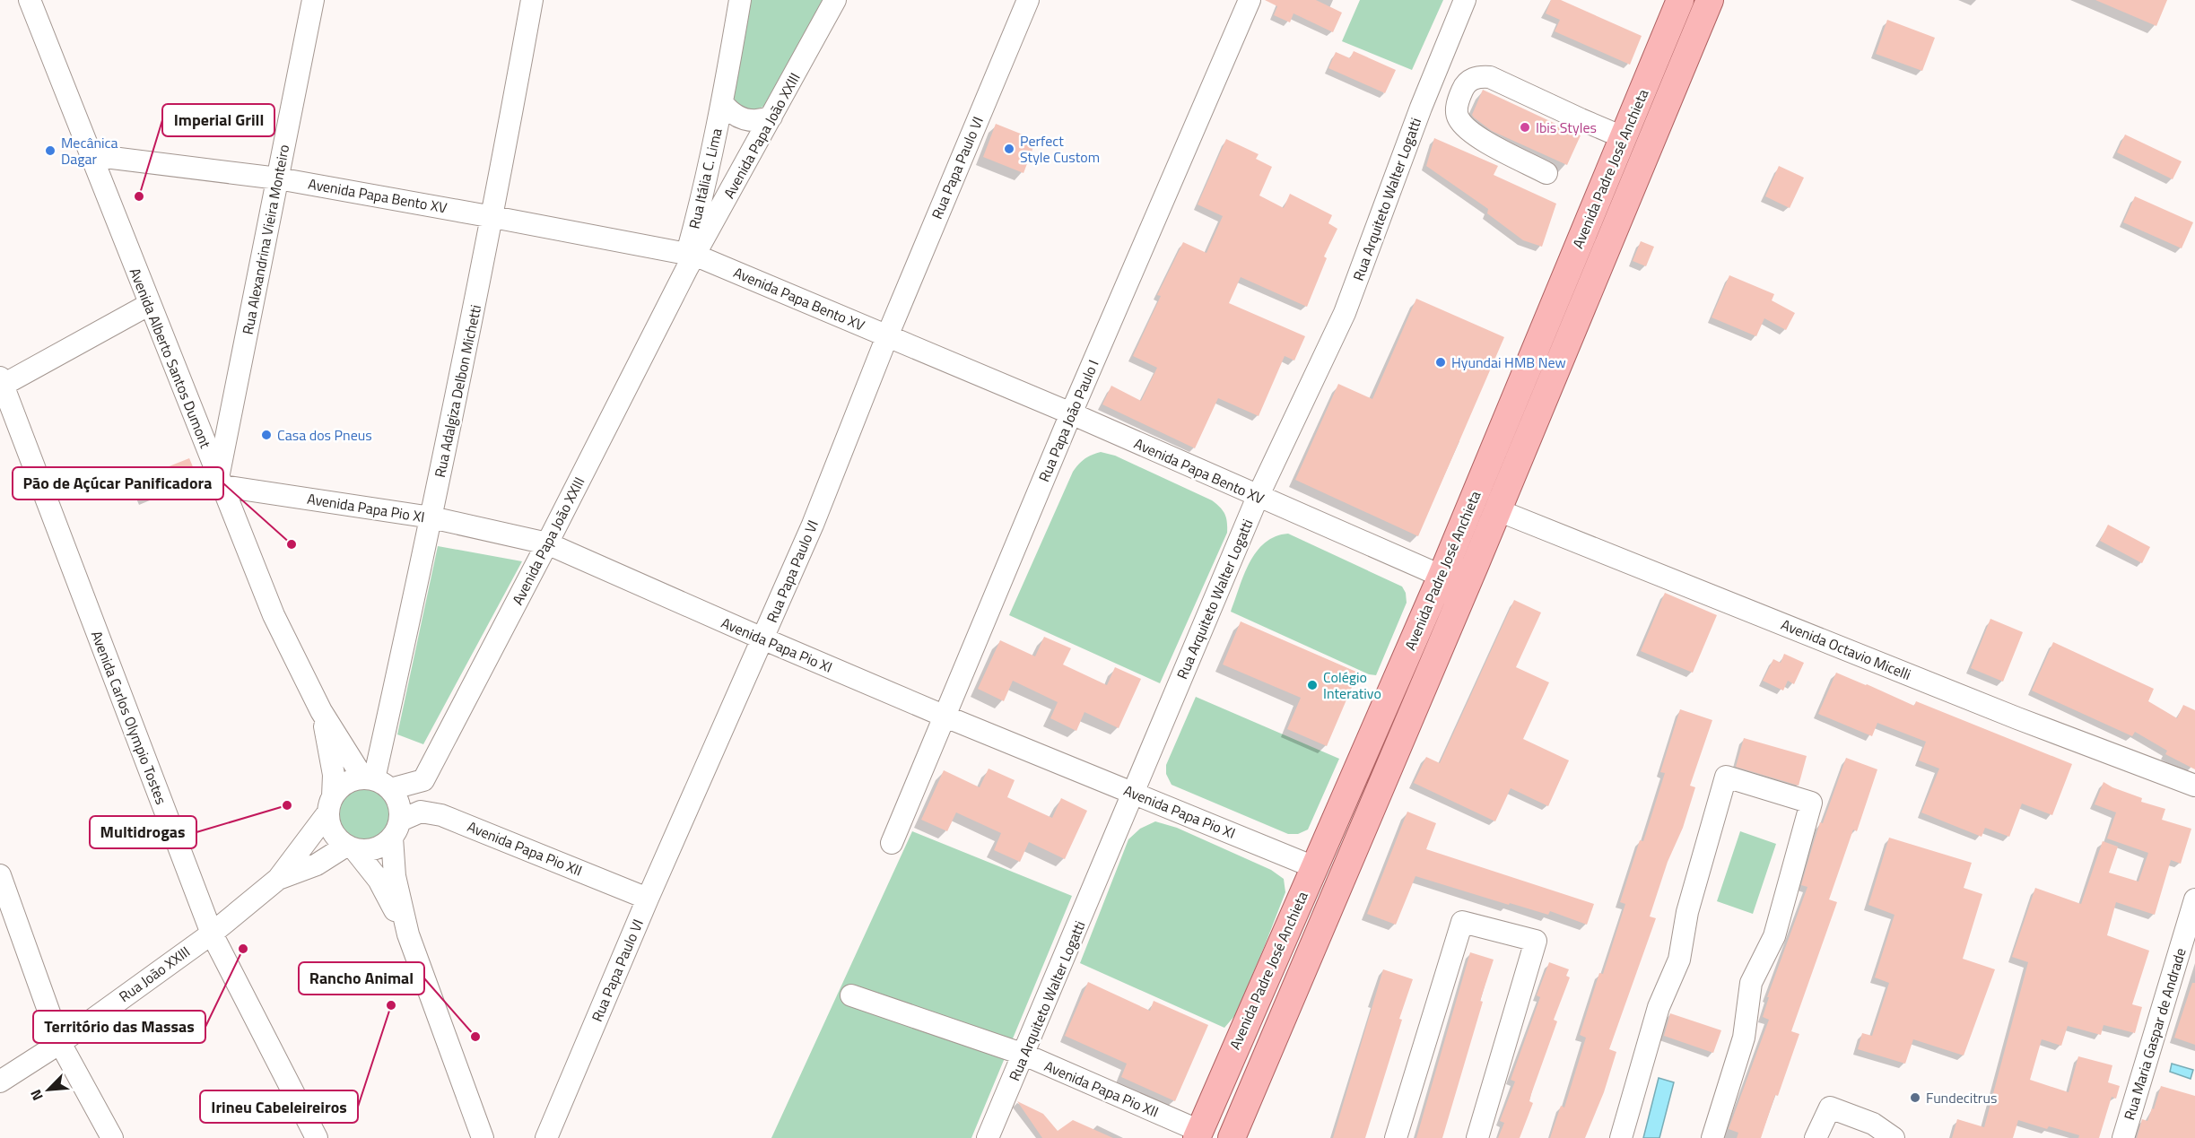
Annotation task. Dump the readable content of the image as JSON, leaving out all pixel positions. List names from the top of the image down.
{
  "streets": {
    "main road": ["Avenida Padre José Anchieta"],
    "street": [
      "Avenida Papa João XXIII",
      "Rua Papa Paulo VI",
      "Rua Itália C. Lima",
      "Avenida Papa Bento XV",
      "Rua Arquiteto Walter Logatti",
      "Rua Alexandrina Vieira Monteiro",
      "Avenida Alberto Santos Dumont",
      "Rua Adalgiza Delbon Michetti",
      "Rua Papa João Paulo I",
      "Avenida Papa Pio XI",
      "Avenida Octavio Micelli",
      "Avenida Carlos Olympio Tostes",
      "Avenida Papa Pio XII",
      "Rua João XXIII",
      "Rua Maria Gaspar de Andrade"
    ]
  },
  "crossings": [
    ["Avenida Papa João XXIII", "Rua Itália C. Lima"],
    ["Avenida Papa João XXIII", "Avenida Papa Bento XV"],
    ["Avenida Papa João XXIII", "Avenida Alberto Santos Dumont"],
    ["Avenida Papa João XXIII", "Rua Adalgiza Delbon Michetti"],
    ["Avenida Papa João XXIII", "Avenida Papa Pio XI"],
    ["Avenida Papa João XXIII", "Avenida Papa Pio XII"],
    ["Avenida Papa João XXIII", "Rua João XXIII"],
    ["Rua Papa Paulo VI", "Avenida Papa Bento XV"],
    ["Rua Papa Paulo VI", "Avenida Papa Pio XI"],
    ["Rua Papa Paulo VI", "Avenida Papa Pio XII"],
    ["Avenida Padre José Anchieta", "Avenida Papa Bento XV"],
    ["Avenida Padre José Anchieta", "Avenida Papa Pio XI"],
    ["Avenida Padre José Anchieta", "Avenida Octavio Micelli"],
    ["Avenida Padre José Anchieta", "Avenida Papa Pio XII"],
    ["Rua Itália C. Lima", "Avenida Papa Bento XV"],
    ["Avenida Papa Bento XV", "Rua Arquiteto Walter Logatti"],
    ["Avenida Papa Bento XV", "Rua Alexandrina Vieira Monteiro"],
    ["Avenida Papa Bento XV", "Avenida Alberto Santos Dumont"],
    ["Avenida Papa Bento XV", "Rua Adalgiza Delbon Michetti"],
    ["Avenida Papa Bento XV", "Rua Papa João Paulo I"],
    ["Rua Arquiteto Walter Logatti", "Avenida Papa Pio XI"],
    ["Rua Arquiteto Walter Logatti", "Avenida Papa Pio XII"],
    ["Rua Alexandrina Vieira Monteiro", "Avenida Alberto Santos Dumont"],
    ["Rua Alexandrina Vieira Monteiro", "Avenida Papa Pio XI"],
    ["Avenida Alberto Santos Dumont", "Rua Adalgiza Delbon Michetti"],
    ["Avenida Alberto Santos Dumont", "Avenida Papa Pio XI"],
    ["Avenida Alberto Santos Dumont", "Avenida Papa Pio XII"],
    ["Avenida Alberto Santos Dumont", "Rua João XXIII"],
    ["Rua Adalgiza Delbon Michetti", "Avenida Papa Pio XI"],
    ["Rua Adalgiza Delbon Michetti", "Avenida Papa Pio XII"],
    ["Rua Adalgiza Delbon Michetti", "Rua João XXIII"],
    ["Rua Papa João Paulo I", "Avenida Papa Pio XI"],
    ["Avenida Carlos Olympio Tostes", "Rua João XXIII"],
    ["Avenida Papa Pio XII", "Rua João XXIII"]
  ],
  "places": [
    "Ibis Styles",
    "Perfect Style Custom",
    "Mecânica Dagar",
    "Imperial Grill",
    "Hyundai HMB New",
    "Casa dos Pneus",
    "Pão de Açúcar Panificadora",
    "Colégio Interativo",
    "Multidrogas",
    "Território das Massas",
    "Irineu Cabeleireiros",
    "Rancho Animal",
    "Fundecitrus"
  ],
  "north": "bottom left"
}
